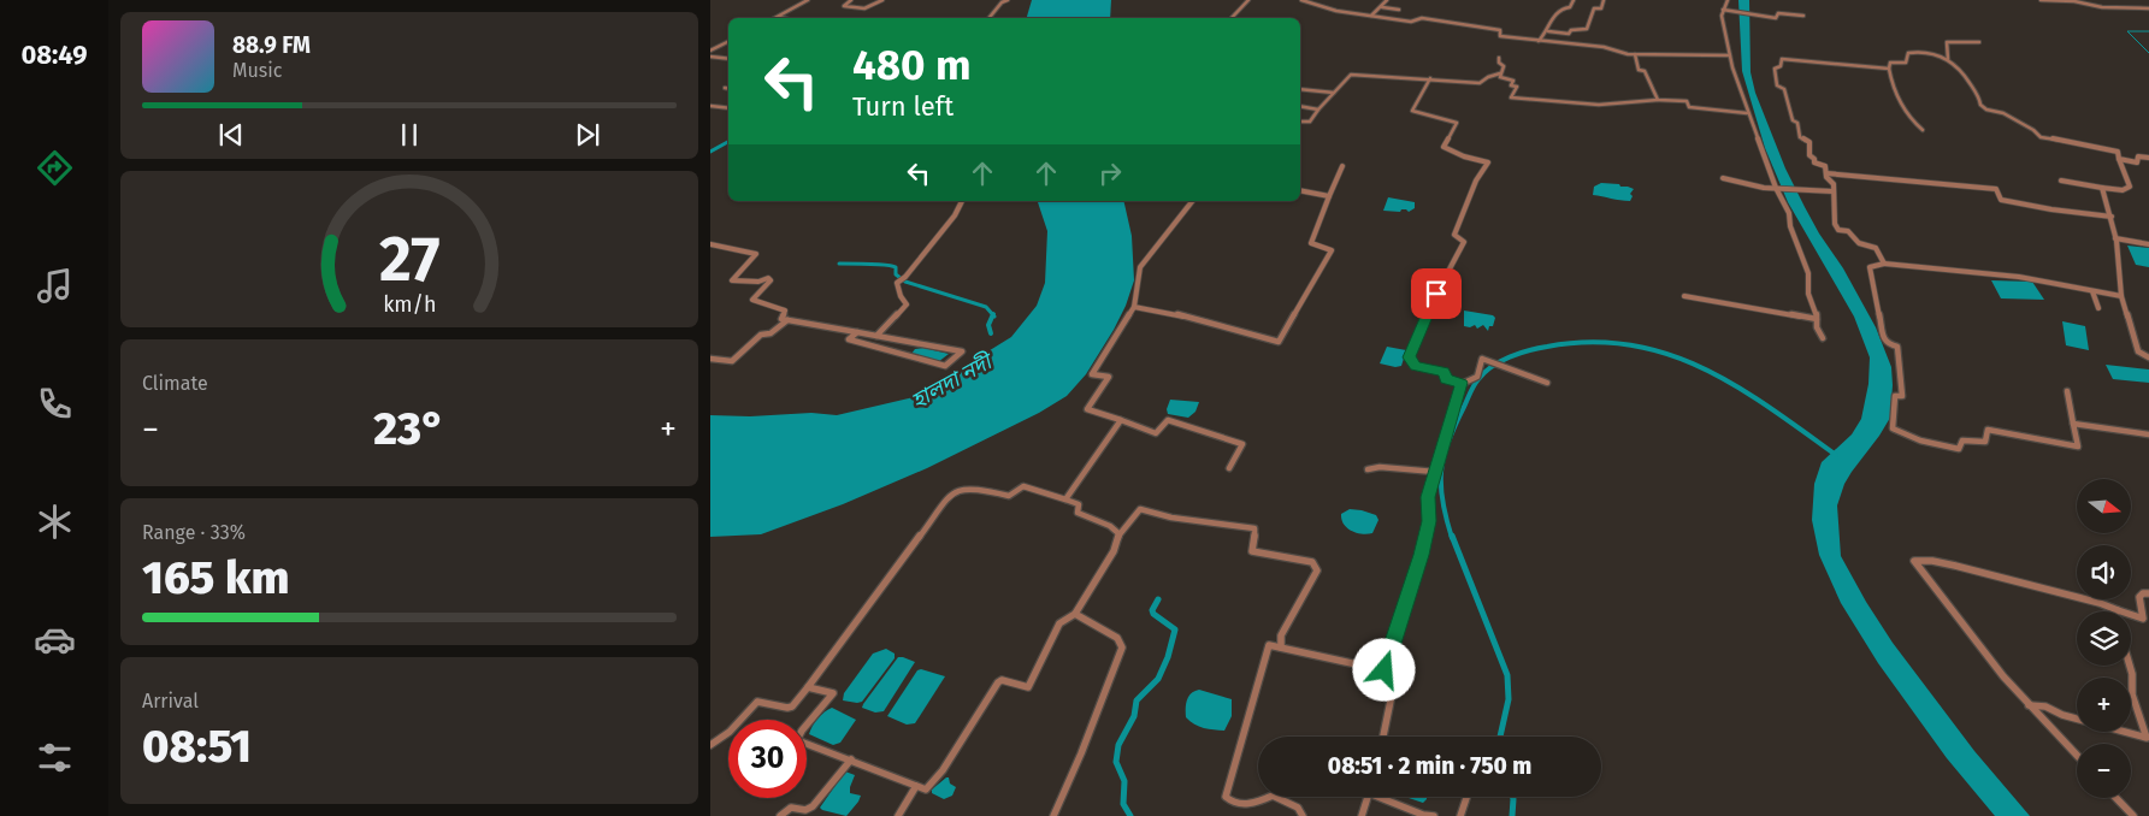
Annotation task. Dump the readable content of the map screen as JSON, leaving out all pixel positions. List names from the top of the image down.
{
  "water": ["হালদা নদী"],
  "north": "right",
  "page": {
    "tabs": "08:49",
    "turn": ["480 m", "Turn left"],
    "song": ["88.9 FM", "Music"],
    "tile": [
      "Climate",
      ["Range · 33%", "165 km"],
      ["Arrival", "08:51"]
    ],
    "heat": ["−", "23°", "+"],
    "map_buttons": ["+", "−"],
    "limit": "30",
    "trip": "08:51 · 2 min · 750 m",
    "gauge": ["27", "km/h"]
  }
}
